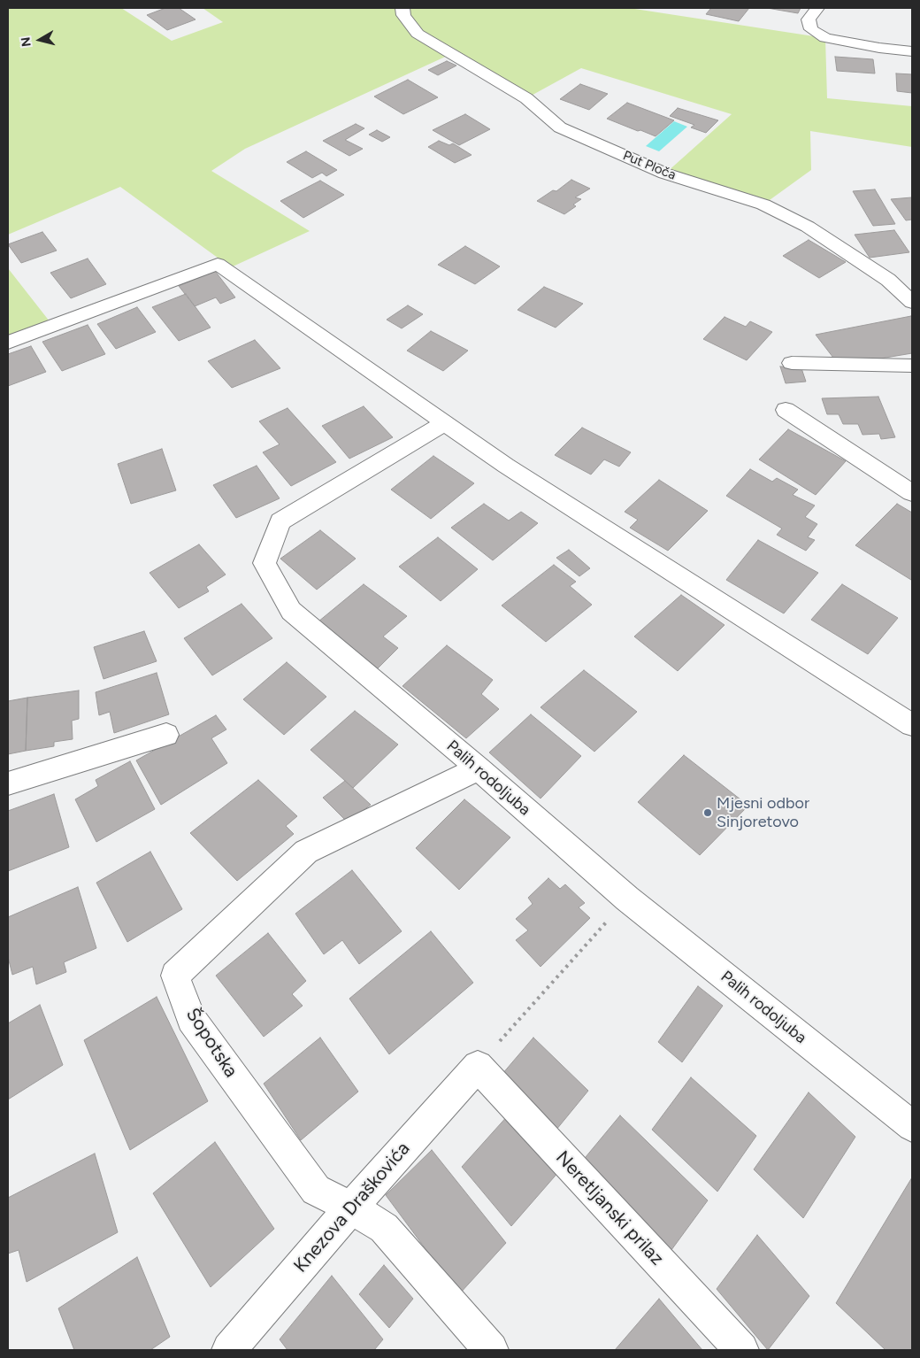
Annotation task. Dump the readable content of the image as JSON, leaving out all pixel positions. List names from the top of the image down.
{
  "streets": {
    "street": [
      "Put Ploča",
      "Palih rodoljuba",
      "Šopotska",
      "Knezova Draškovića",
      "Neretljanski prilaz"
    ]
  },
  "crossings": [
    ["Palih rodoljuba", "Šopotska"],
    ["Šopotska", "Knezova Draškovića"],
    ["Knezova Draškovića", "Neretljanski prilaz"]
  ],
  "places": ["Mjesni odbor Sinjoretovo"],
  "north": "left"
}
